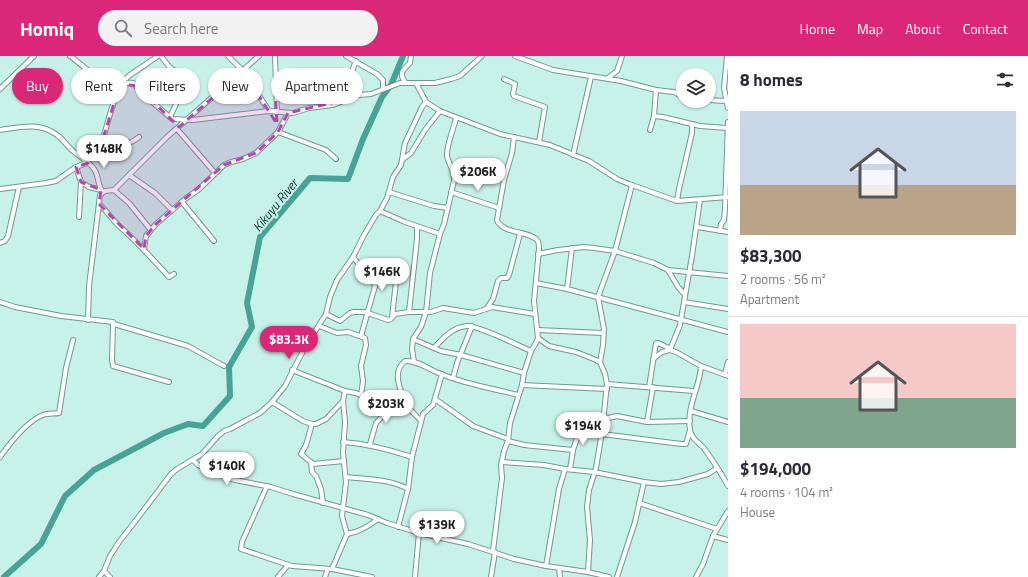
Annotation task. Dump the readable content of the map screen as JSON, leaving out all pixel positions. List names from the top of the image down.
{
  "water": ["Kikuyu River"],
  "page": {
    "header": "Homiq",
    "search": "Search here",
    "nav": [
      "Home",
      "Map",
      "About",
      "Contact"
    ],
    "heading": "8 homes",
    "chip": [
      "Buy",
      "Rent",
      "Filters",
      "New",
      "Apartment"
    ],
    "list": [
      {
        "name": "$83,300",
        "note": "2 rooms · 56 m² · Apartment"
      },
      {
        "name": "$194,000",
        "note": "4 rooms · 104 m² · House"
      }
    ],
    "price": [
      "$148K",
      "$206K",
      "$146K",
      "$83.3K",
      "$203K",
      "$194K",
      "$140K",
      "$139K"
    ]
  }
}
